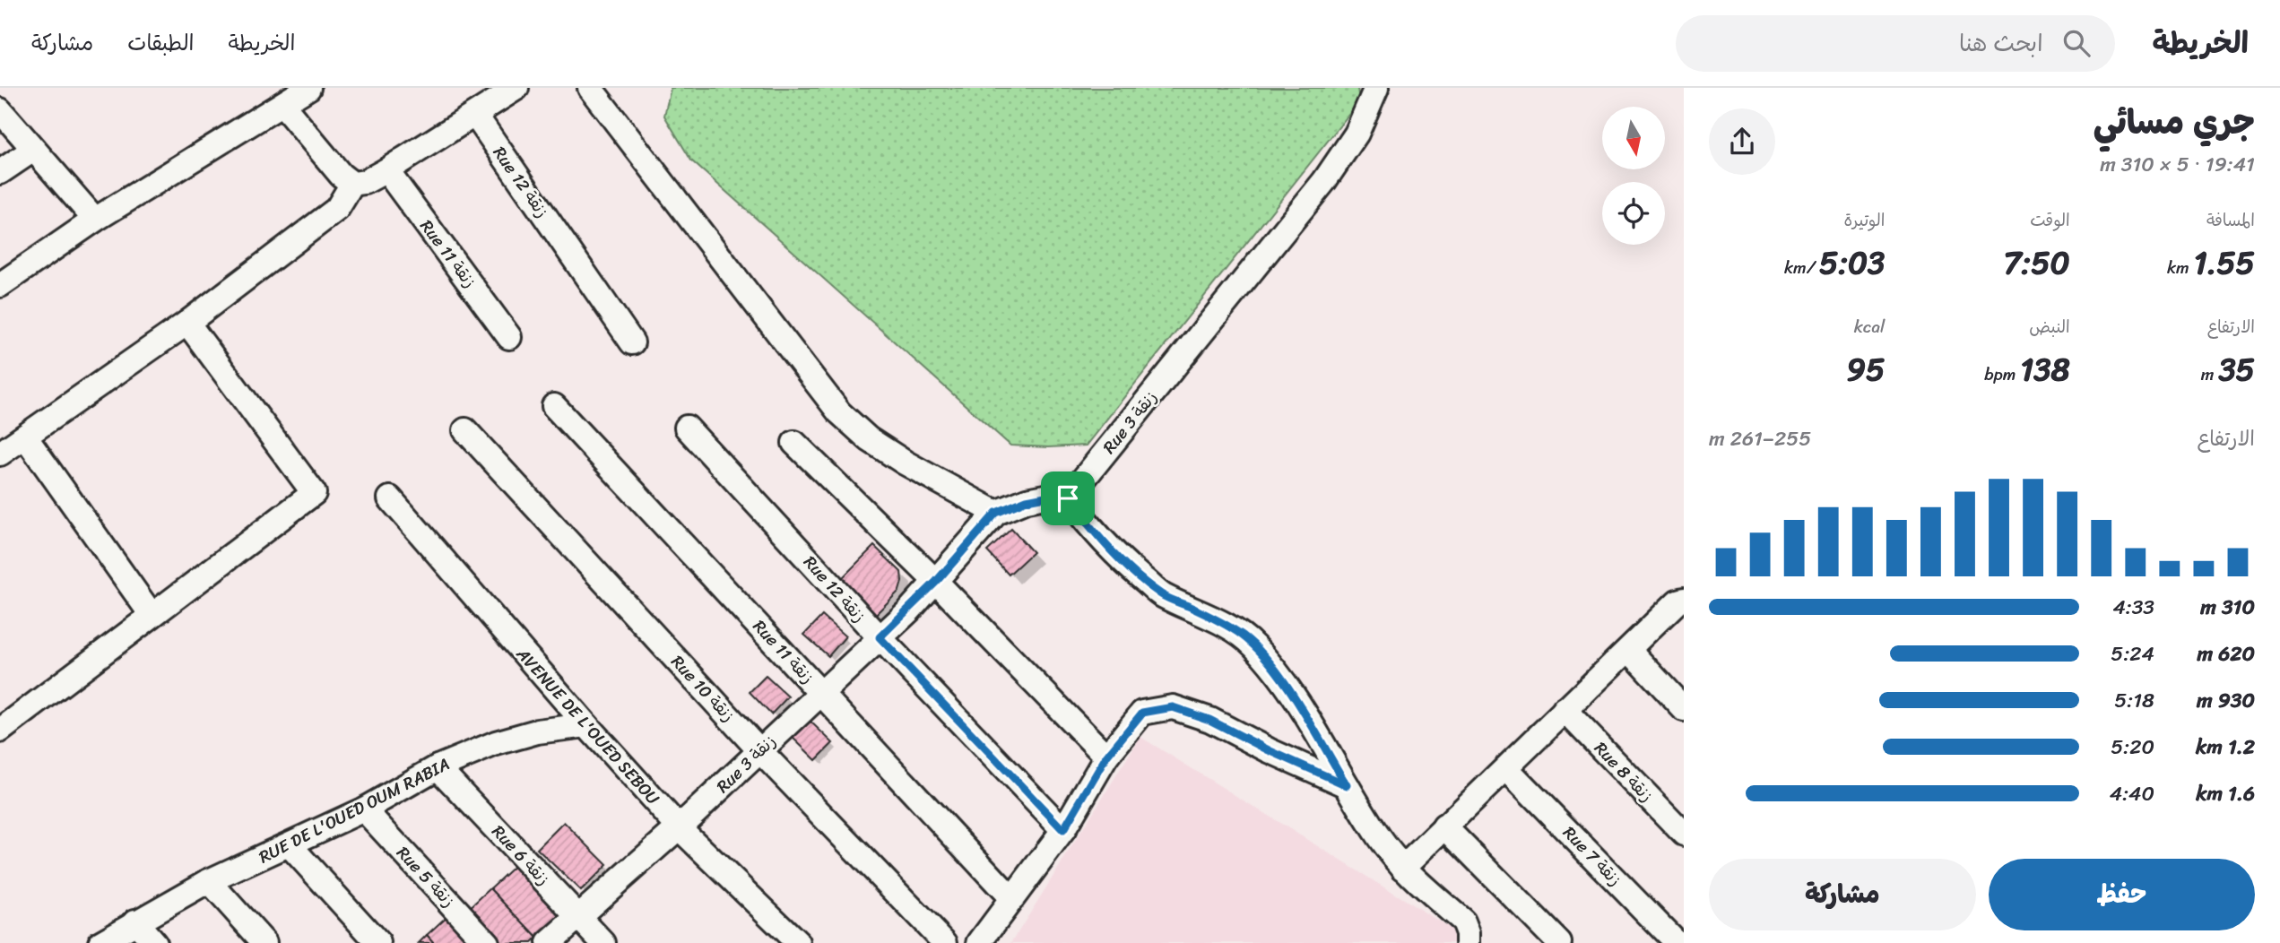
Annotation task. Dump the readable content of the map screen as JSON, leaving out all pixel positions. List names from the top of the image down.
{
  "streets": {
    "street": [
      "Rue 12 زنقة",
      "Rue 11 زنقة",
      "Rue 3 زنقة",
      "Rue 10 زنقة",
      "AVENUE DE L'OUED SEBOU",
      "Rue 8 زنقة",
      "RUE DE L'OUED OUM RABIA",
      "Rue 6 زنقة",
      "Rue 7 زنقة",
      "Rue 5 زنقة"
    ]
  },
  "crossings": [
    ["Rue 12 زنقة", "Rue 3 زنقة"],
    ["Rue 11 زنقة", "Rue 3 زنقة"],
    ["Rue 3 زنقة", "Rue 10 زنقة"],
    ["Rue 3 زنقة", "AVENUE DE L'OUED SEBOU"],
    ["Rue 3 زنقة", "Rue 6 زنقة"],
    ["AVENUE DE L'OUED SEBOU", "RUE DE L'OUED OUM RABIA"],
    ["RUE DE L'OUED OUM RABIA", "Rue 6 زنقة"],
    ["RUE DE L'OUED OUM RABIA", "Rue 5 زنقة"]
  ],
  "north": "bottom",
  "page": {
    "header": "الخريطة",
    "search": "ابحث هنا",
    "nav": ["الخريطة", "الطبقات", "مشاركة"],
    "heading": ["جري مسائي", "19:41 · 5 × 310 m"],
    "stats": [
      ["المسافة", "1.55 km"],
      ["الوقت", "7:50"],
      ["الوتيرة", "5:03 /km"],
      ["الارتفاع", "35 m"],
      ["النبض", "138 bpm"],
      ["kcal", "95"]
    ],
    "chart": ["الارتفاع", "255–261 m"],
    "list": [
      {
        "name": "310 m",
        "note": "4:33"
      },
      {
        "name": "620 m",
        "note": "5:24"
      },
      {
        "name": "930 m",
        "note": "5:18"
      },
      {
        "name": "1.2 km",
        "note": "5:20"
      },
      {
        "name": "1.6 km",
        "note": "4:40"
      }
    ],
    "buttons": ["حفظ", "مشاركة"]
  }
}
